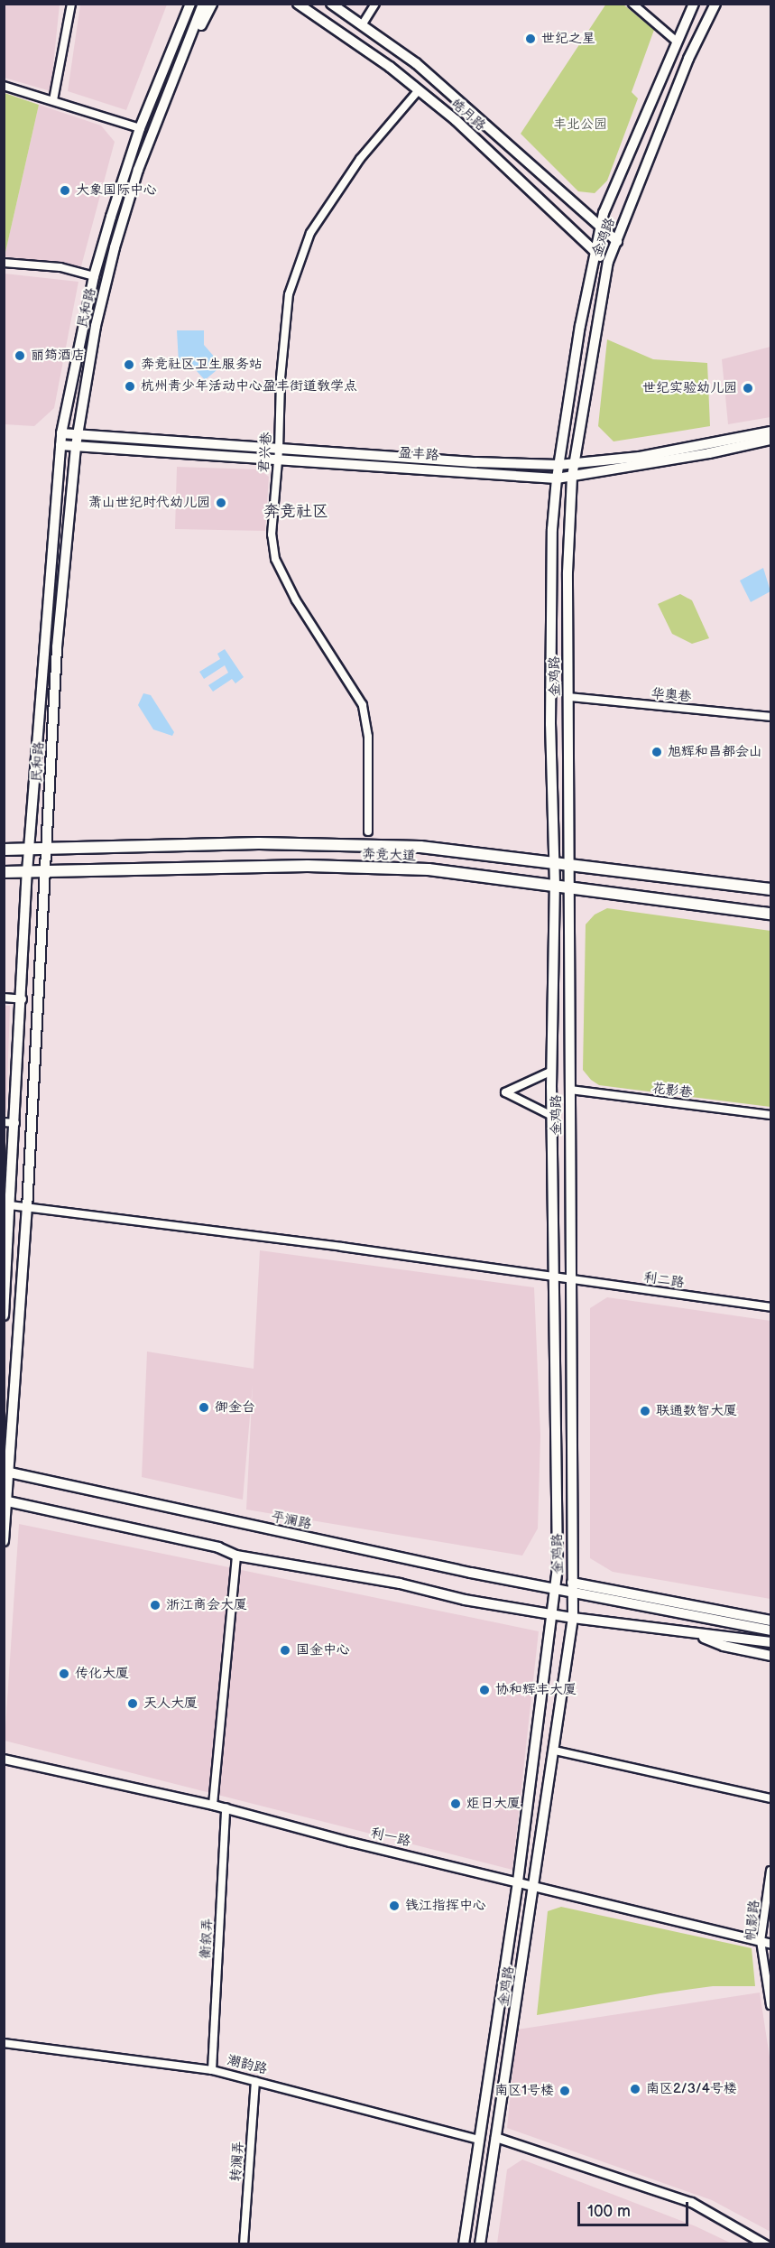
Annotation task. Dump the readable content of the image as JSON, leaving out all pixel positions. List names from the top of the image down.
{
  "streets": {
    "main road": [
      "皓月路",
      "金鸡路",
      "民和路",
      "盈丰路",
      "奔竞大道",
      "平澜路"
    ],
    "street": [
      "君兴巷",
      "华奥巷",
      "花影巷",
      "利二路",
      "利一路",
      "帆影路",
      "衡叙弄",
      "潮韵路",
      "转澜弄"
    ]
  },
  "crossings": [
    ["皓月路", "金鸡路"],
    ["皓月路", "君兴巷"],
    ["金鸡路", "盈丰路"],
    ["金鸡路", "华奥巷"],
    ["金鸡路", "奔竞大道"],
    ["金鸡路", "花影巷"],
    ["金鸡路", "利二路"],
    ["金鸡路", "平澜路"],
    ["金鸡路", "利一路"],
    ["金鸡路", "潮韵路"],
    ["民和路", "盈丰路"],
    ["民和路", "奔竞大道"],
    ["民和路", "利二路"],
    ["民和路", "平澜路"],
    ["君兴巷", "盈丰路"],
    ["利一路", "帆影路"],
    ["利一路", "衡叙弄"],
    ["衡叙弄", "潮韵路"],
    ["潮韵路", "转澜弄"]
  ],
  "districts": ["奔竞社区"],
  "parks": ["丰北公园"],
  "places": [
    "世纪之星",
    "大象国际中心",
    "丽筠酒店",
    "奔竞社区卫生服务站",
    "杭州青少年活动中心盈丰街道教学点",
    "世纪实验幼儿园",
    "萧山世纪时代幼儿园",
    "旭辉和昌都会山",
    "御金台",
    "联通数智大厦",
    "浙江商会大厦",
    "国金中心",
    "传化大厦",
    "协和辉丰大厦",
    "天人大厦",
    "炬日大厦",
    "钱江指挥中心",
    "南区2/3/4号楼",
    "南区1号楼"
  ],
  "scale_bar": "100 m"
}
